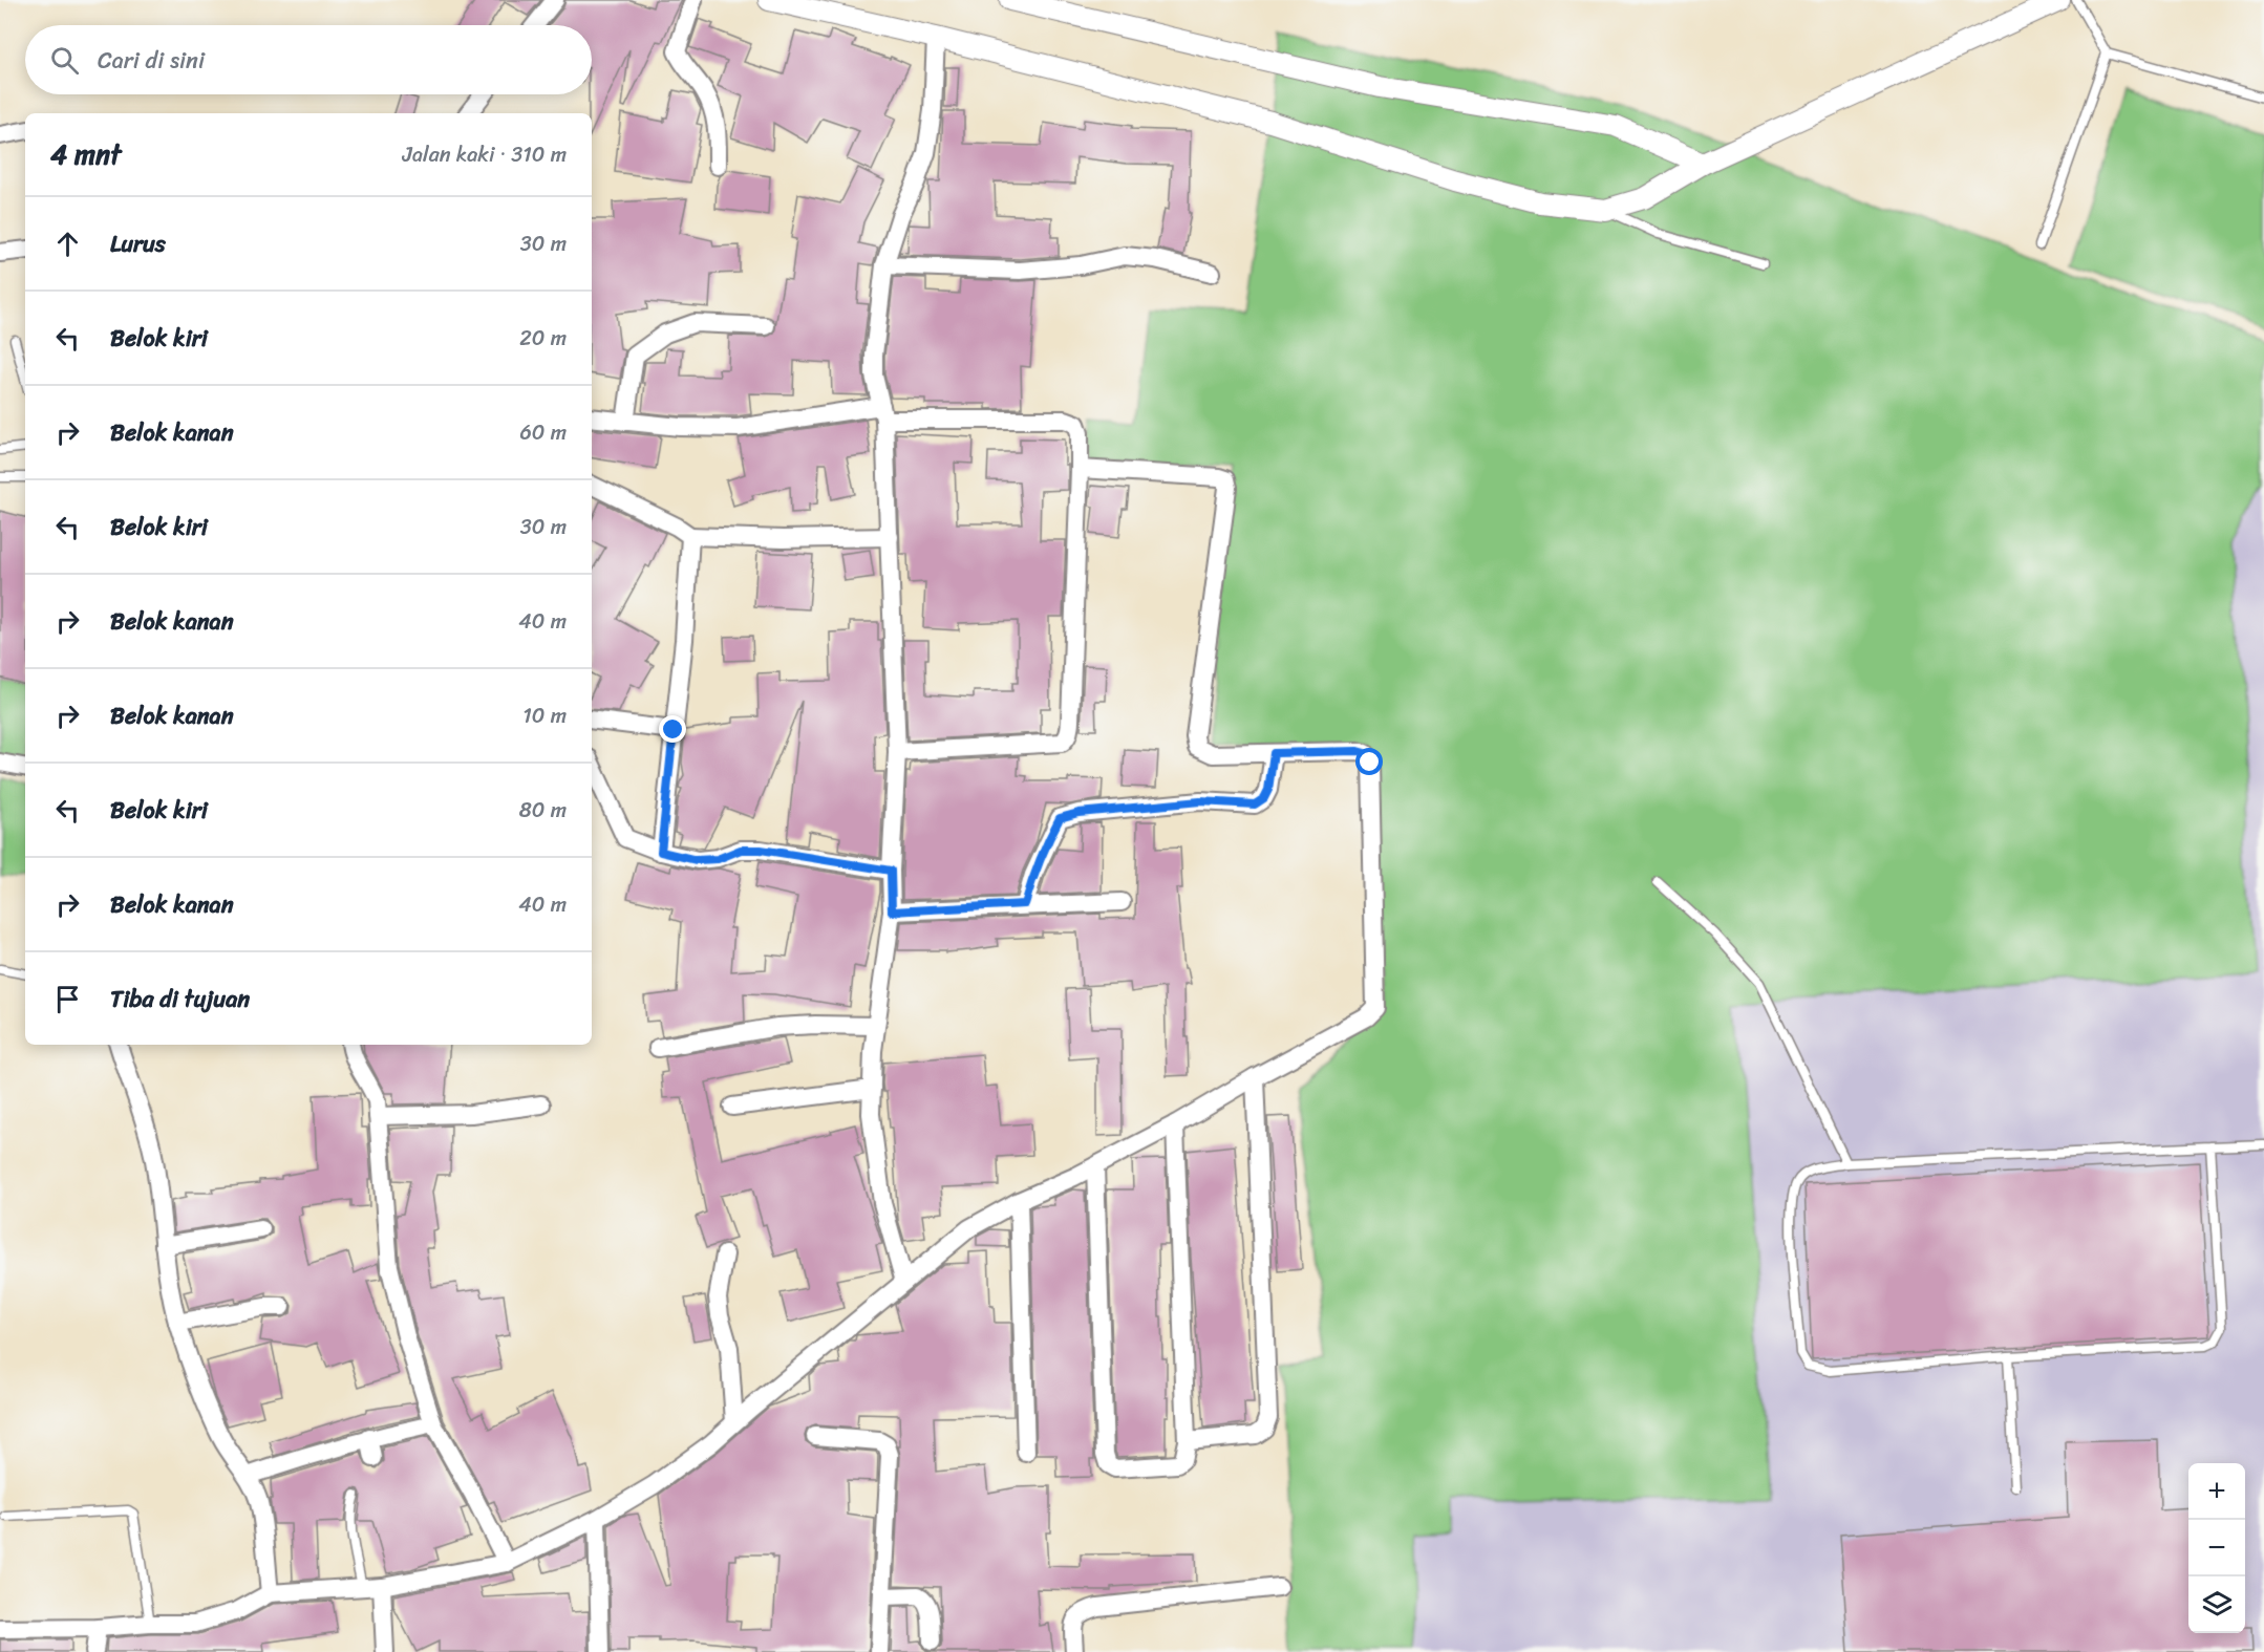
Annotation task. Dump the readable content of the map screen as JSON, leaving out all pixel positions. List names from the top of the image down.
{
  "page": {
    "search": "Cari di sini",
    "heading": ["4 mnt", "Jalan kaki · 310 m"],
    "list": [
      ["Lurus", "30 m"],
      ["Belok kiri", "20 m"],
      ["Belok kanan", "60 m"],
      ["Belok kiri", "30 m"],
      ["Belok kanan", "40 m"],
      ["Belok kanan", "10 m"],
      ["Belok kiri", "80 m"],
      ["Belok kanan", "40 m"],
      "Tiba di tujuan"
    ],
    "map_buttons": ["+", "−"]
  }
}
